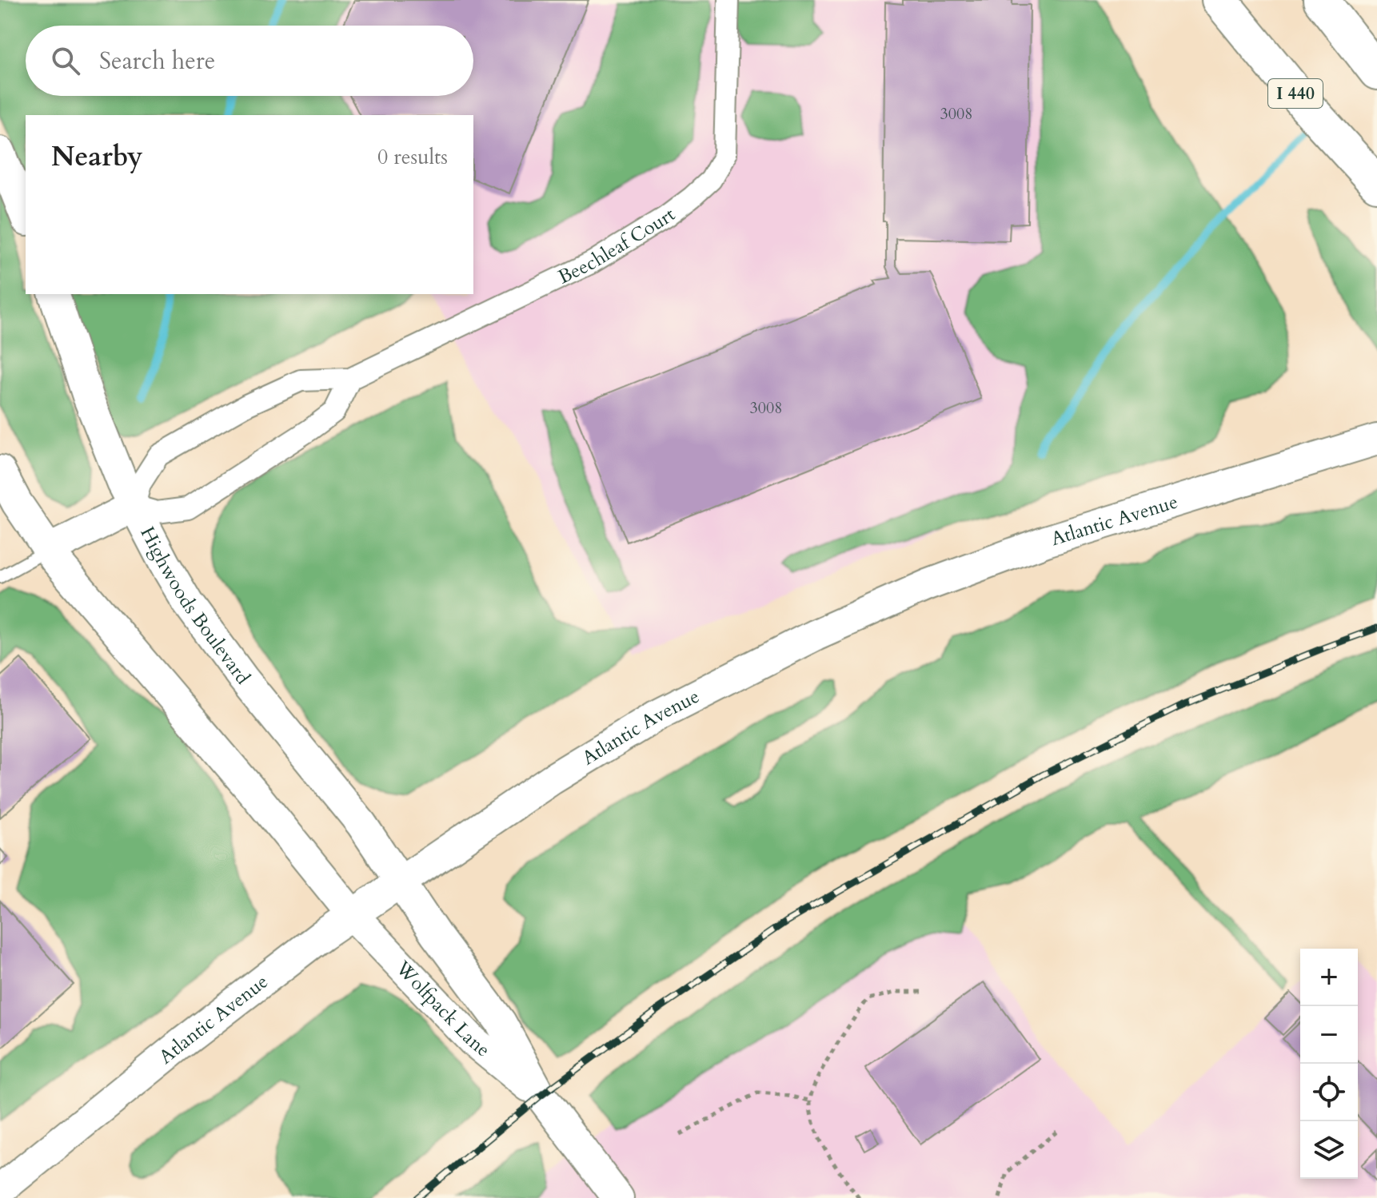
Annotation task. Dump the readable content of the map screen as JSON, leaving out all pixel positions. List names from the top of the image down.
{
  "streets": {
    "highway": ["I 440"],
    "main road": ["Atlantic Avenue", "Highwoods Boulevard", "Wolfpack Lane"],
    "street": ["Beechleaf Court"]
  },
  "crossings": [
    ["Beechleaf Court", "Highwoods Boulevard"],
    ["Atlantic Avenue", "Highwoods Boulevard"],
    ["Atlantic Avenue", "Wolfpack Lane"],
    ["Highwoods Boulevard", "Wolfpack Lane"]
  ],
  "house_numbers": ["3008", "3008"],
  "page": {
    "search": "Search here",
    "heading": ["Nearby", "0 results"],
    "map_buttons": ["+", "−"]
  }
}
